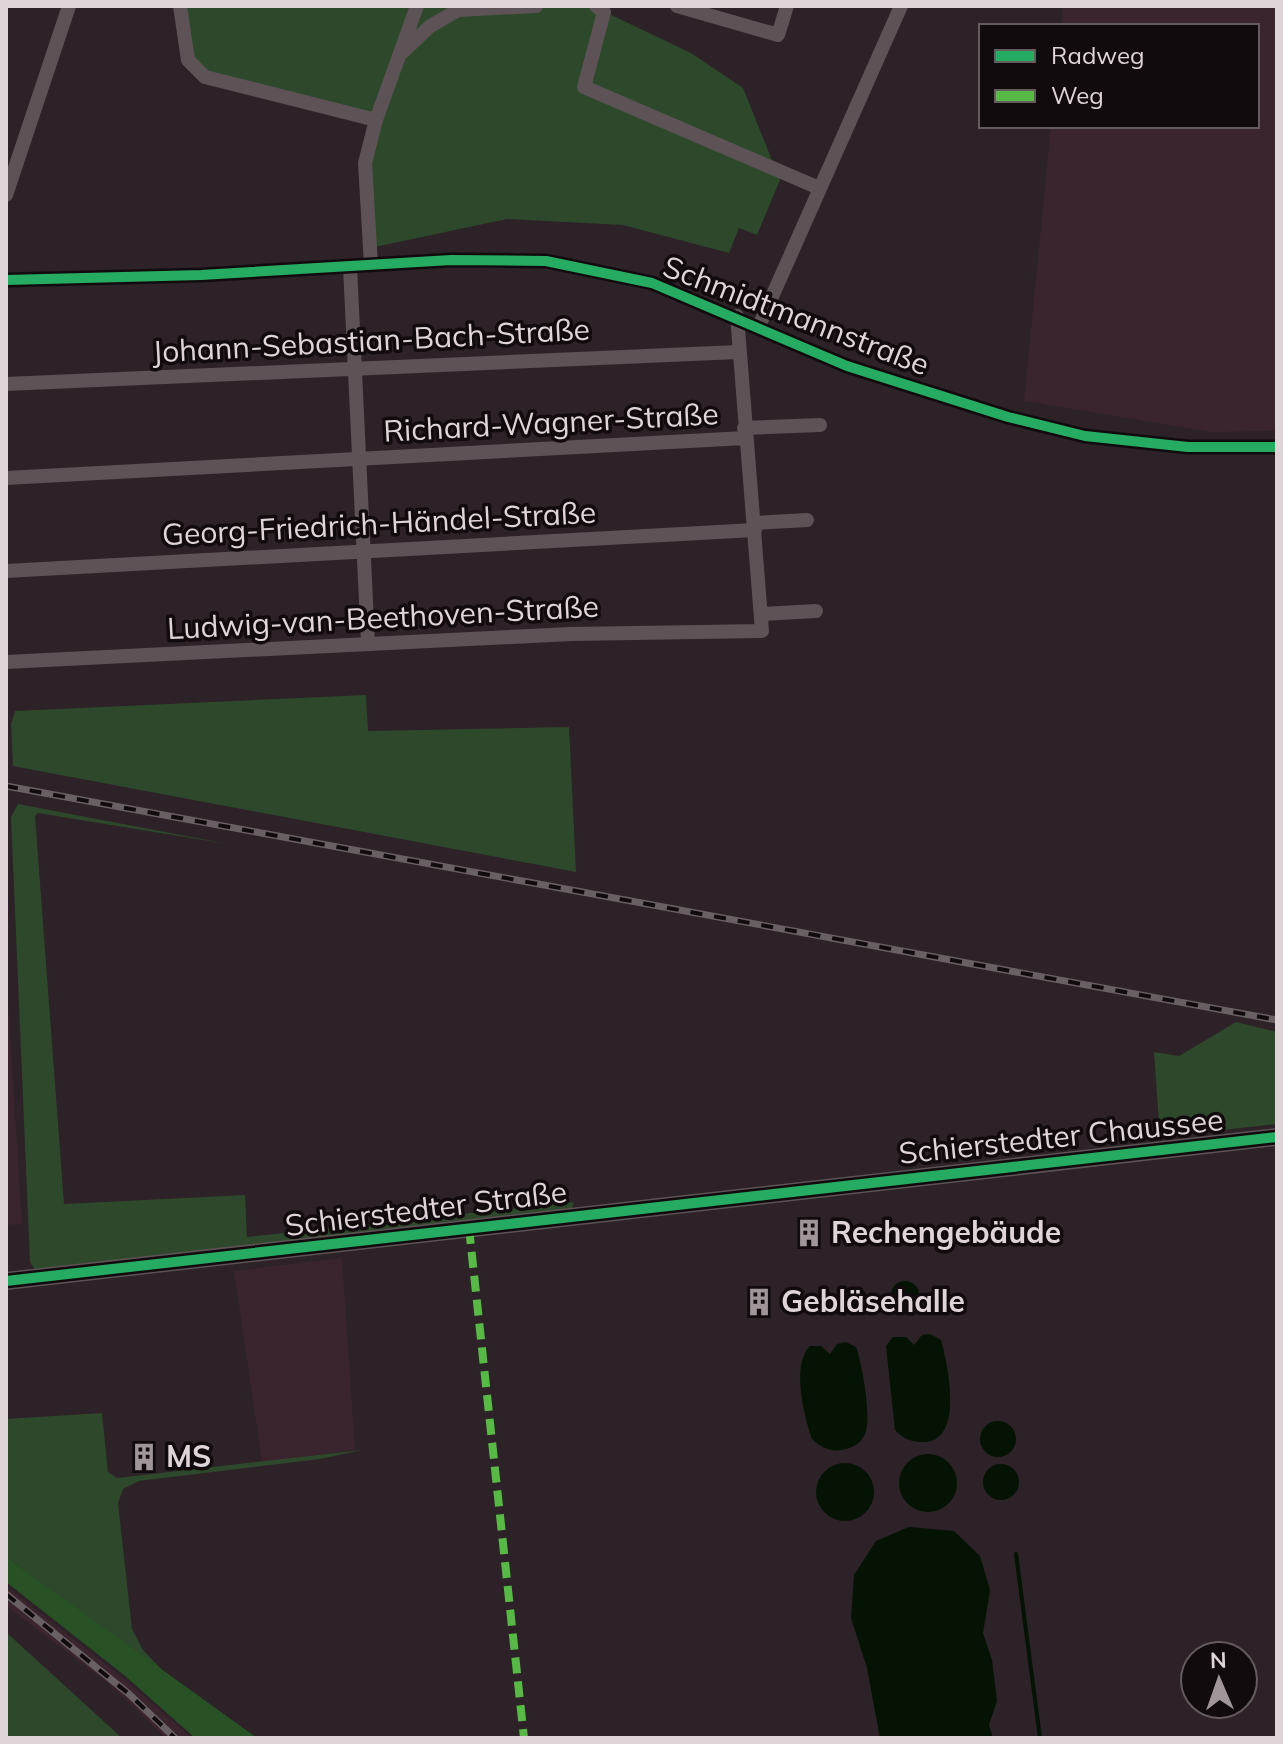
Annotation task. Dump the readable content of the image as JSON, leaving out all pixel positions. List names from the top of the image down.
{
  "streets": {
    "street": [
      "Schmidtmannstraße",
      "Johann-Sebastian-Bach-Straße",
      "Richard-Wagner-Straße",
      "Georg-Friedrich-Händel-Straße",
      "Ludwig-van-Beethoven-Straße",
      "Schierstedter Chaussee",
      "Schierstedter Straße"
    ]
  },
  "crossings": [
    ["Schmidtmannstraße", "Richard-Wagner-Straße"],
    ["Johann-Sebastian-Bach-Straße", "Richard-Wagner-Straße"],
    ["Richard-Wagner-Straße", "Georg-Friedrich-Händel-Straße"],
    ["Richard-Wagner-Straße", "Ludwig-van-Beethoven-Straße"],
    ["Schierstedter Chaussee", "Schierstedter Straße"]
  ],
  "places": {
    "building": ["Rechengebäude", "Gebläsehalle", "MS"]
  },
  "legend": ["Radweg", "Weg"],
  "north": "top"
}
